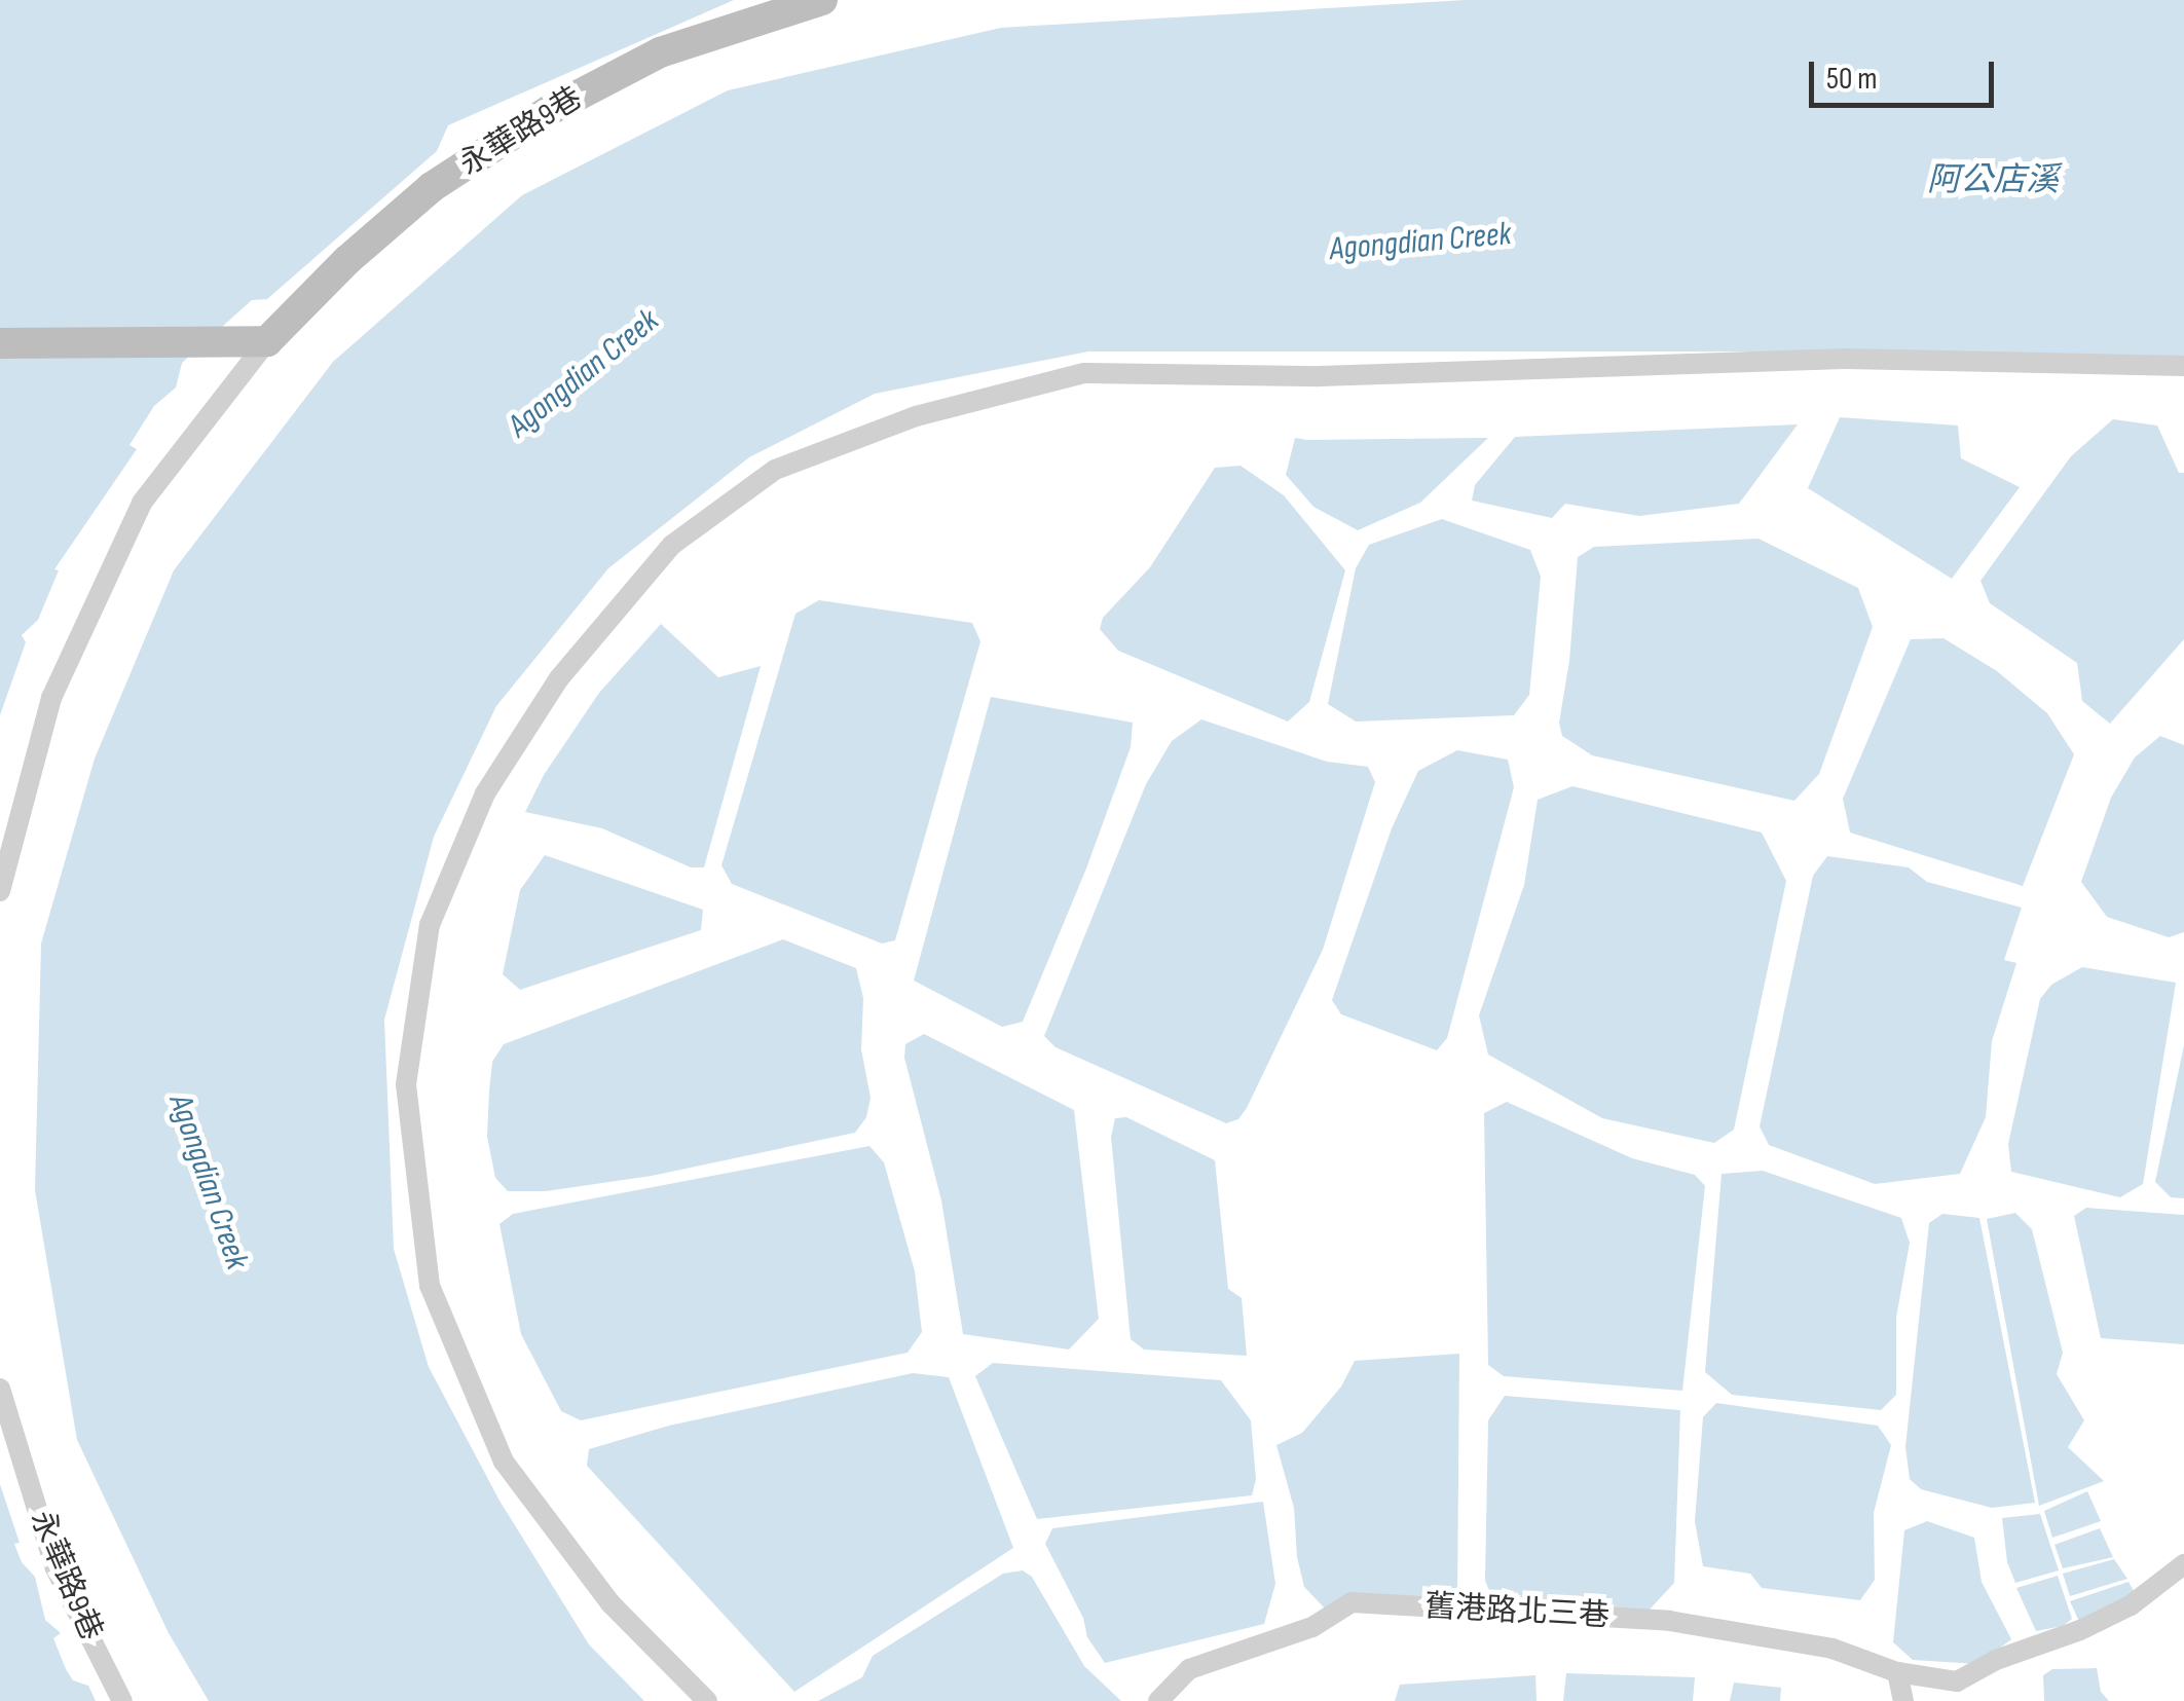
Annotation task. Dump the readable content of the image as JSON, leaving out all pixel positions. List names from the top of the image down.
{
  "streets": {
    "street": ["永華路9巷", "舊港路北三巷"]
  },
  "water": ["阿公店溪", "Agongdian Creek"],
  "scale_bar": "50 m"
}
